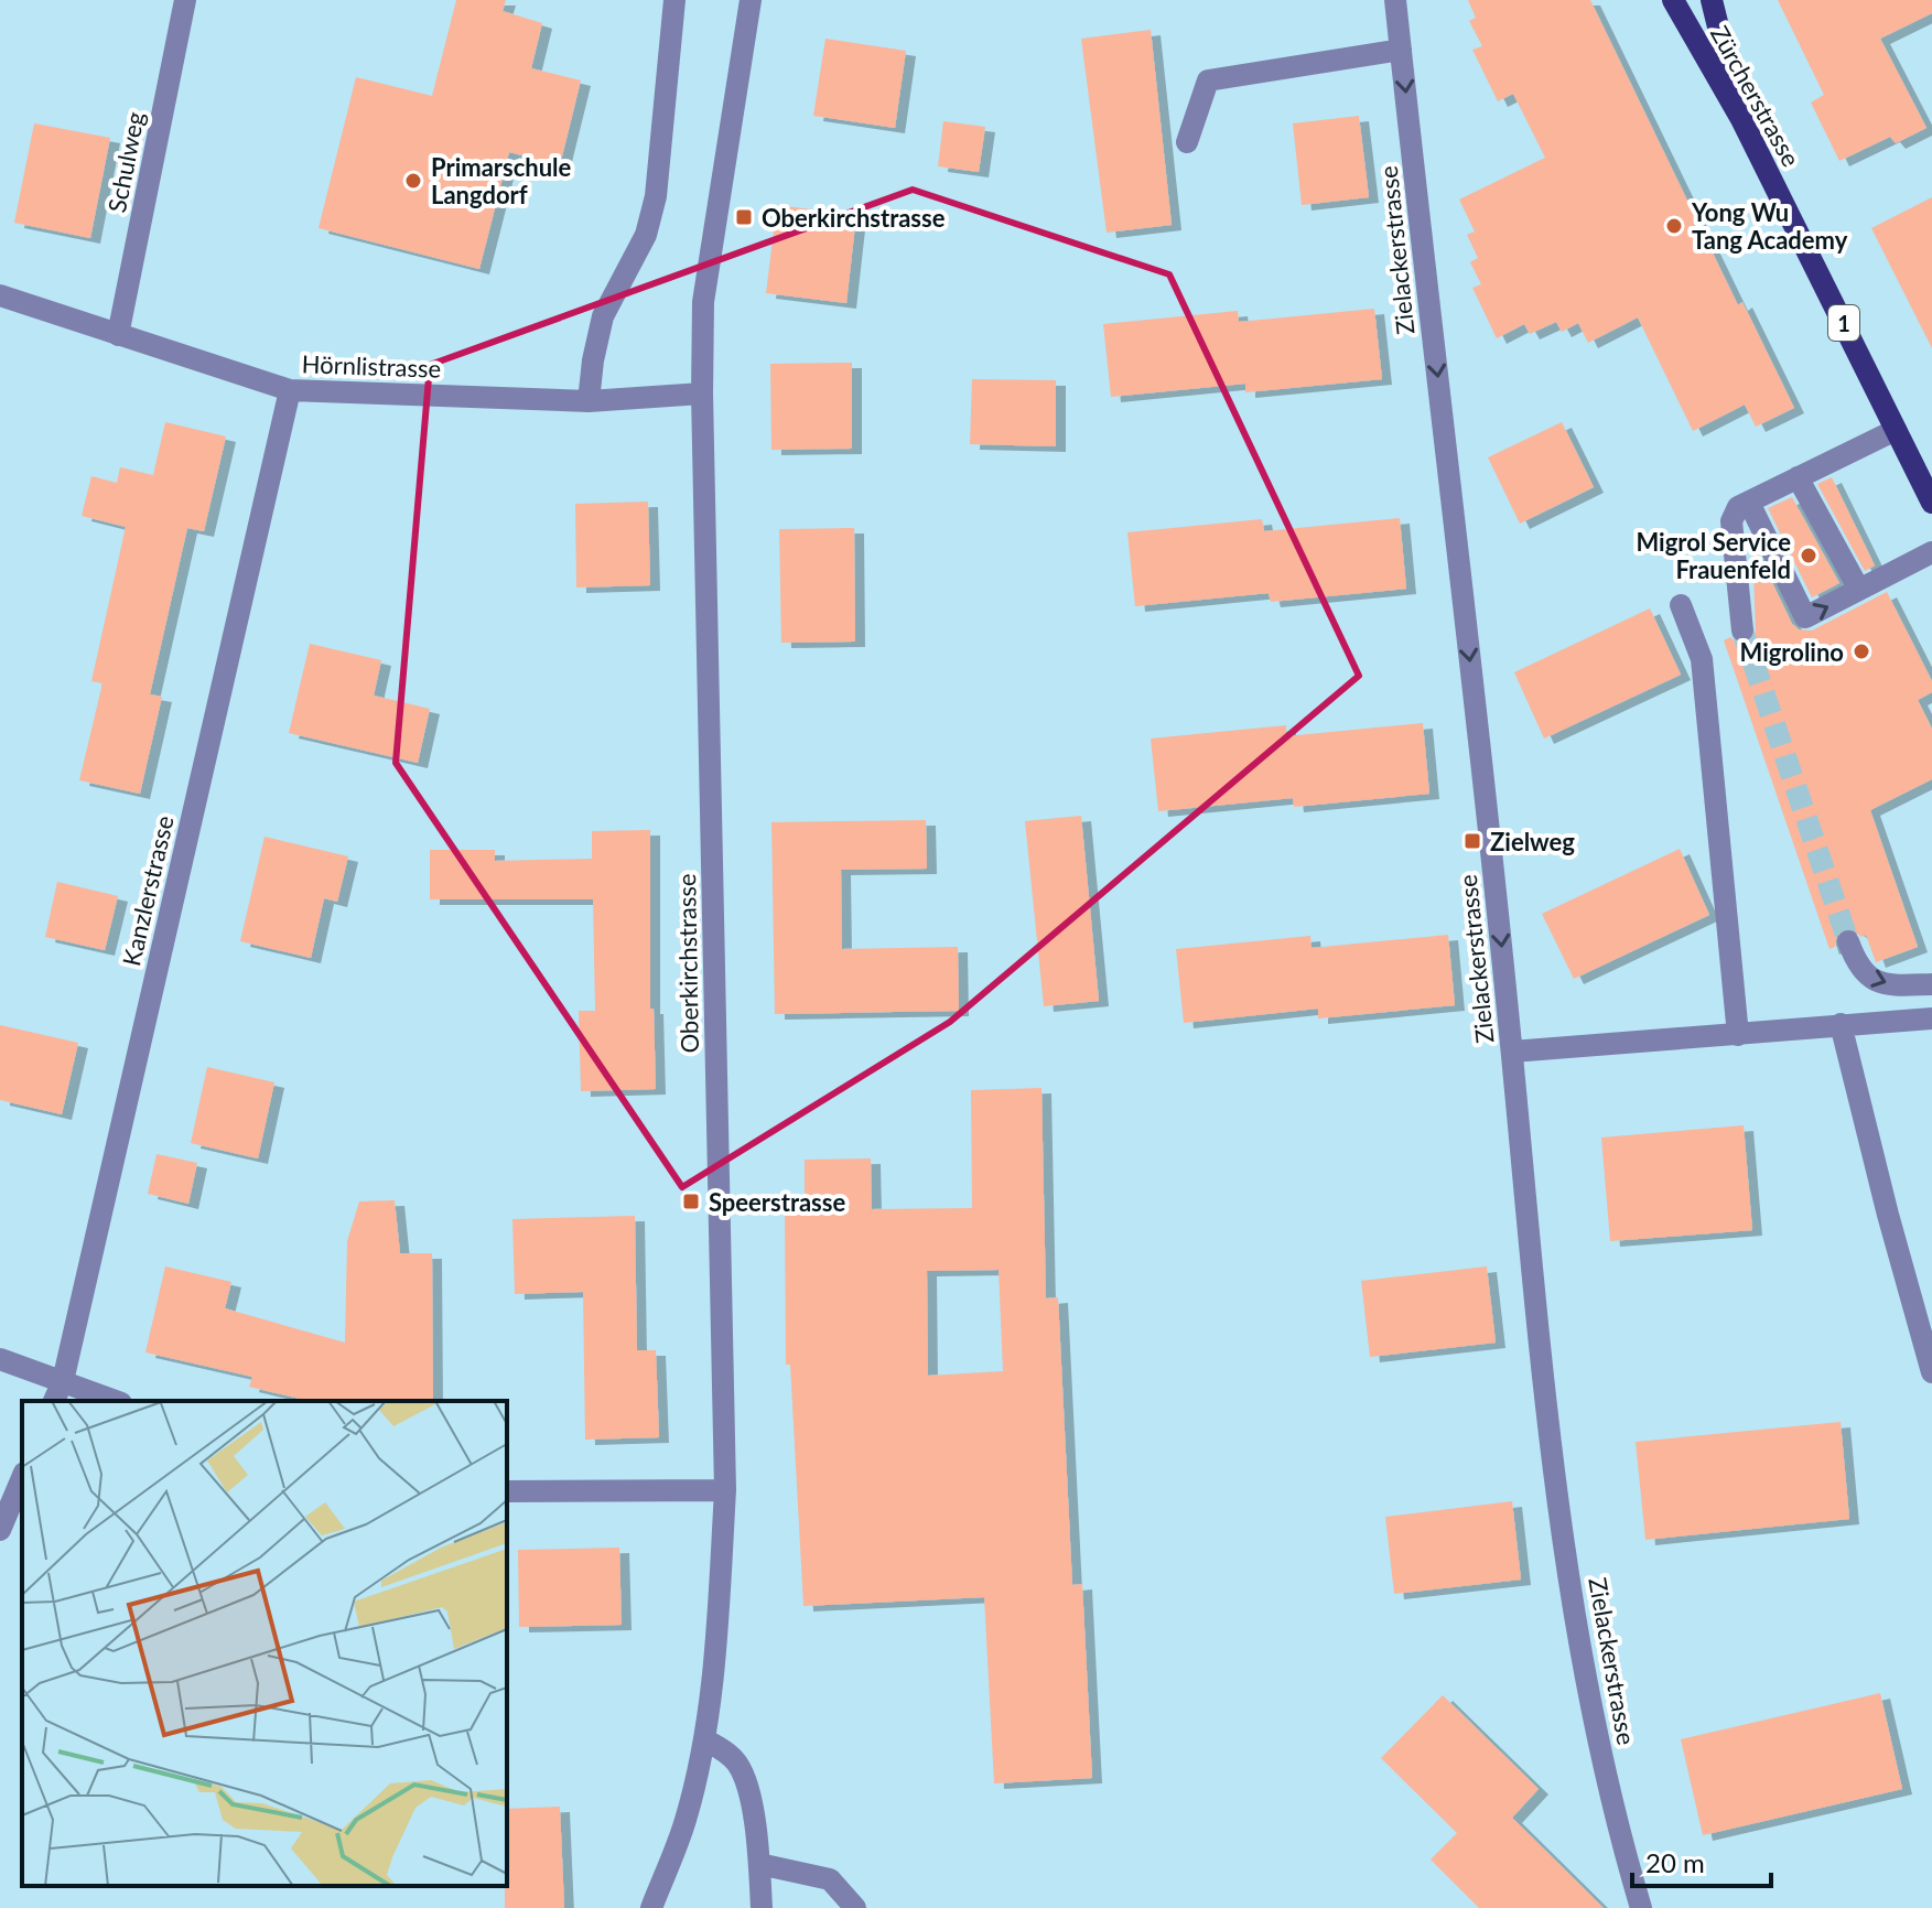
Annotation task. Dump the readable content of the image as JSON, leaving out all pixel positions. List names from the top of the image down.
{
  "streets": {
    "main road": ["Zürcherstrasse", "1"],
    "street": [
      "Schulweg",
      "Zielackerstrasse",
      "Hörnlistrasse",
      "Kanzlerstrasse",
      "Oberkirchstrasse"
    ]
  },
  "crossings": [
    ["Zürcherstrasse", "1"],
    ["Schulweg", "Hörnlistrasse"],
    ["Hörnlistrasse", "Kanzlerstrasse"],
    ["Hörnlistrasse", "Oberkirchstrasse"]
  ],
  "one_way": ["Zielackerstrasse"],
  "places": {
    "other": [
      "Primarschule Langdorf",
      "Yong Wu Tang Academy",
      "Migrol Service Frauenfeld",
      "Migrolino"
    ],
    "transit": ["Oberkirchstrasse", "Zielweg", "Speerstrasse"]
  },
  "scale_bar": "20 m"
}
